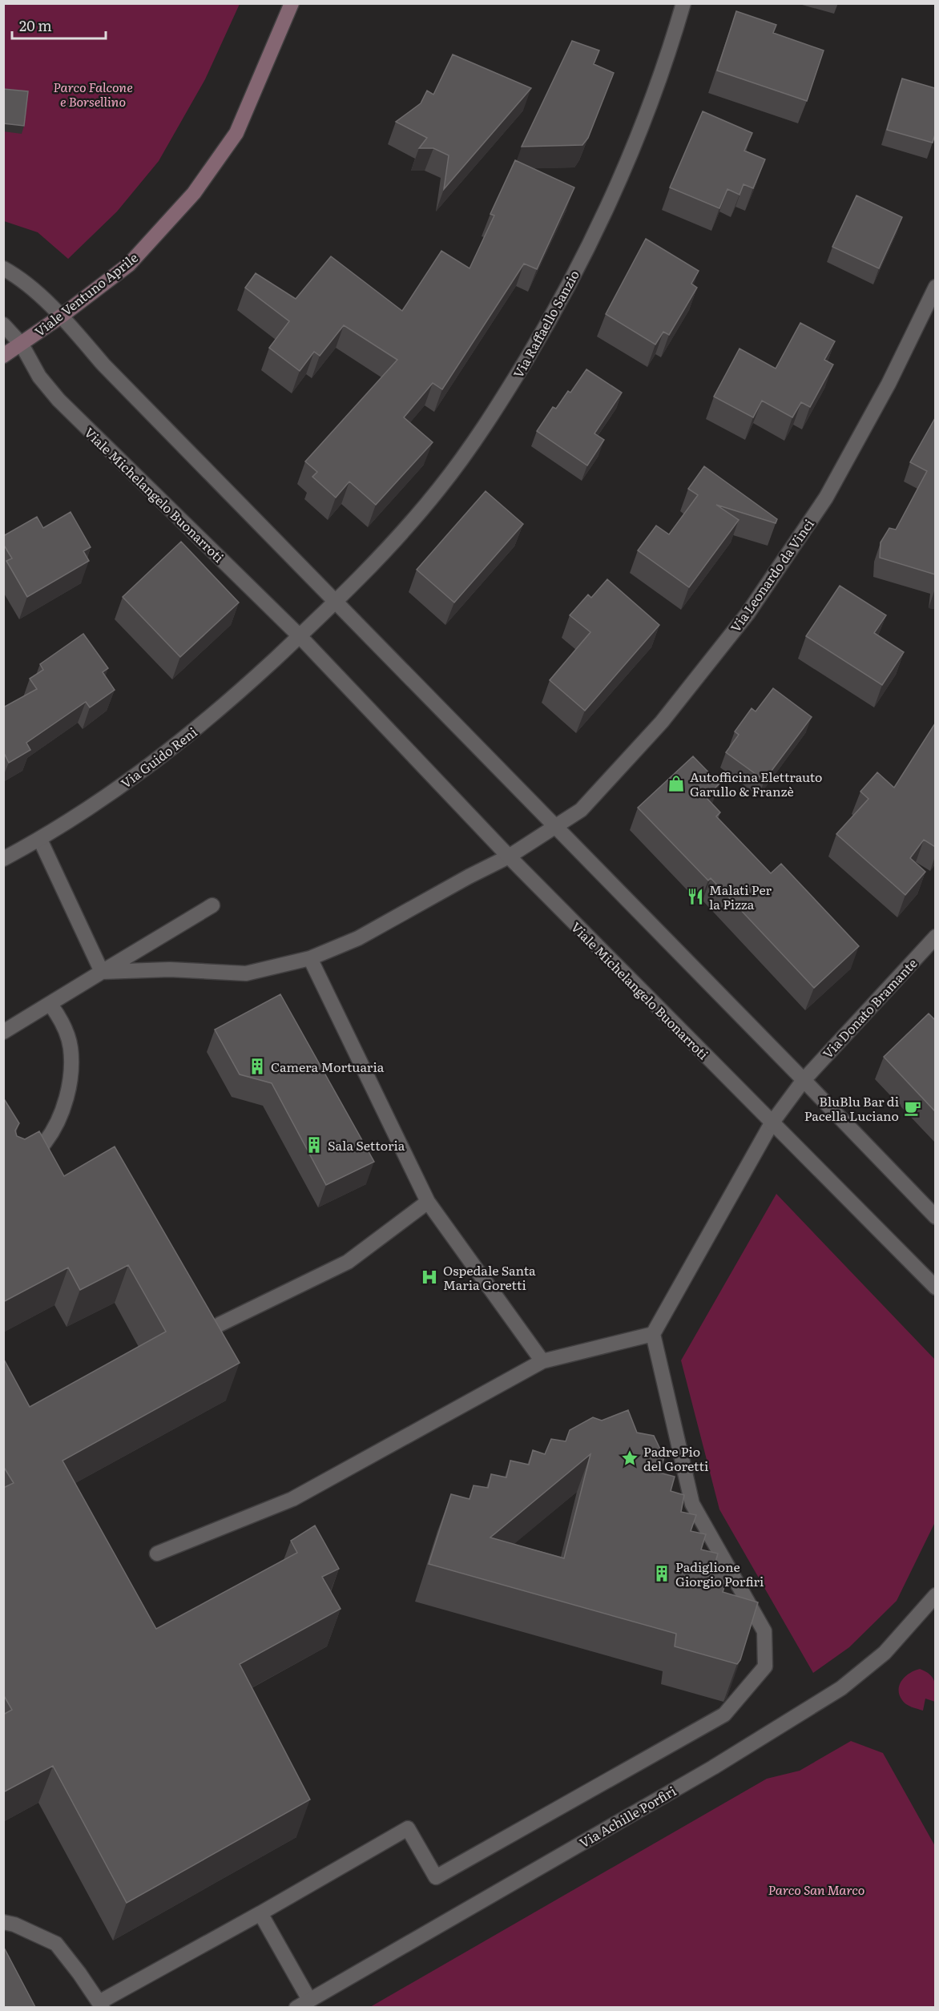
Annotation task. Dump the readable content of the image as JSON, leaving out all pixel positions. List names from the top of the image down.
{
  "streets": {
    "main road": ["Viale Ventuno Aprile"],
    "street": [
      "Via Raffaello Sanzio",
      "Viale Michelangelo Buonarroti",
      "Via Leonardo da Vinci",
      "Via Guido Reni",
      "Via Donato Bramante",
      "Via Achille Porfiri"
    ]
  },
  "crossings": [
    ["Viale Ventuno Aprile", "Viale Michelangelo Buonarroti"],
    ["Viale Michelangelo Buonarroti", "Via Guido Reni"]
  ],
  "parks": ["Parco Falcone e Borsellino", "Parco San Marco"],
  "places": {
    "shop": ["Autofficina Elettrauto Garullo & Franzè"],
    "restaurant": ["Malati Per la Pizza"],
    "building": ["Camera Mortuaria", "Sala Settoria", "Padiglione Giorgio Porfiri"],
    "cafe": ["BluBlu Bar di Pacella Luciano"],
    "hospital": ["Ospedale Santa Maria Goretti"],
    "place": ["Padre Pio del Goretti"]
  },
  "scale_bar": "20 m"
}
